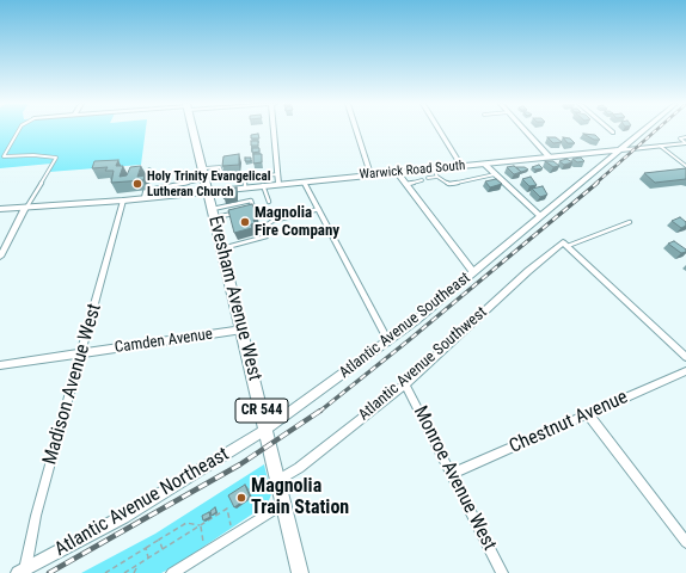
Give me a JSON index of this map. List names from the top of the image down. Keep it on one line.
{"streets":{"main road":["Evesham Avenue West","CR 544"],"street":["Warwick Road South","Atlantic Avenue Southeast","Camden Avenue","Atlantic Avenue Southwest","Madison Avenue West","Chestnut Avenue","Monroe Avenue West","Atlantic Avenue Northeast"]},"crossings":[["Warwick Road South","Evesham Avenue West"],["Warwick Road South","Atlantic Avenue Southeast"],["Warwick Road South","Madison Avenue West"],["Warwick Road South","CR 544"],["Evesham Avenue West","Atlantic Avenue Southeast"],["Evesham Avenue West","Camden Avenue"],["Evesham Avenue West","Atlantic Avenue Southwest"],["Evesham Avenue West","CR 544"],["Evesham Avenue West","Atlantic Avenue Northeast"],["Atlantic Avenue Southeast","Atlantic Avenue Northeast"],["Camden Avenue","Madison Avenue West"],["Atlantic Avenue Southwest","Monroe Avenue West"],["Madison Avenue West","Atlantic Avenue Northeast"],["Chestnut Avenue","Monroe Avenue West"]],"places":["Holy Trinity Evangelical Lutheran Church","Magnolia Fire Company","Magnolia Train Station"]}
